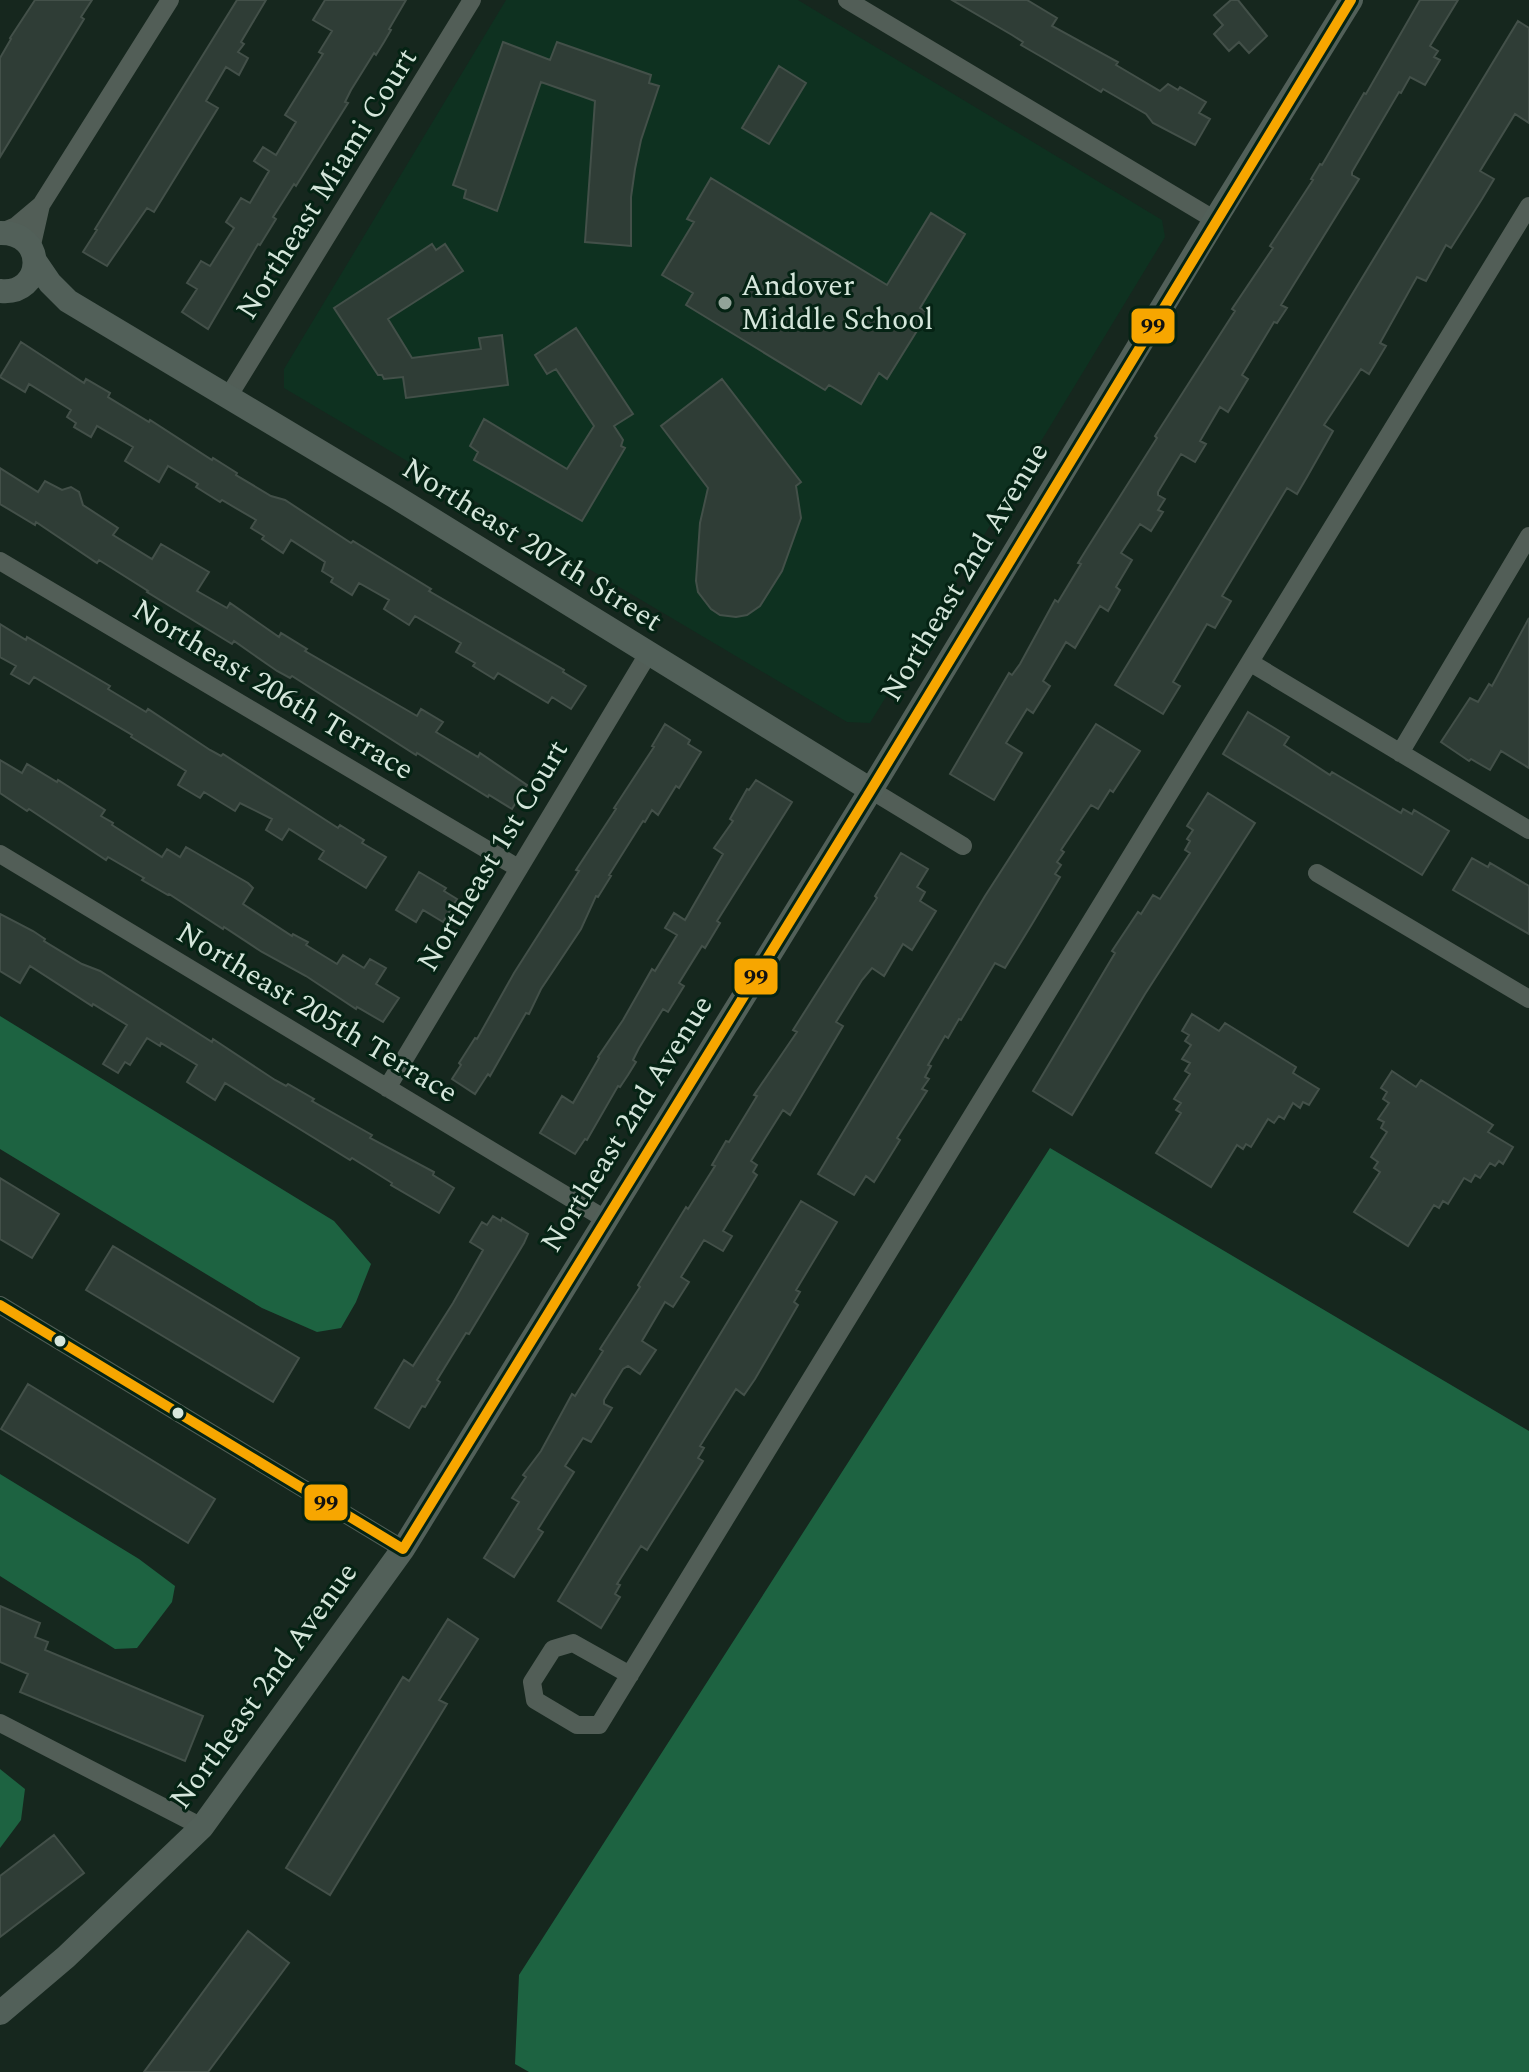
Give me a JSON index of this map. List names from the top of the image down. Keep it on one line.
{"streets":{"street":["Northeast Miami Court","Northeast 207th Street","Northeast 2nd Avenue","Northeast 206th Terrace","Northeast 1st Court","Northeast 205th Terrace"]},"crossings":[["Northeast Miami Court","Northeast 207th Street"],["Northeast 207th Street","Northeast 2nd Avenue"],["Northeast 207th Street","Northeast 1st Court"],["Northeast 2nd Avenue","Northeast 205th Terrace"],["Northeast 206th Terrace","Northeast 1st Court"],["Northeast 1st Court","Northeast 205th Terrace"]],"places":["Andover Middle School"],"lines":["transit line 99"]}
